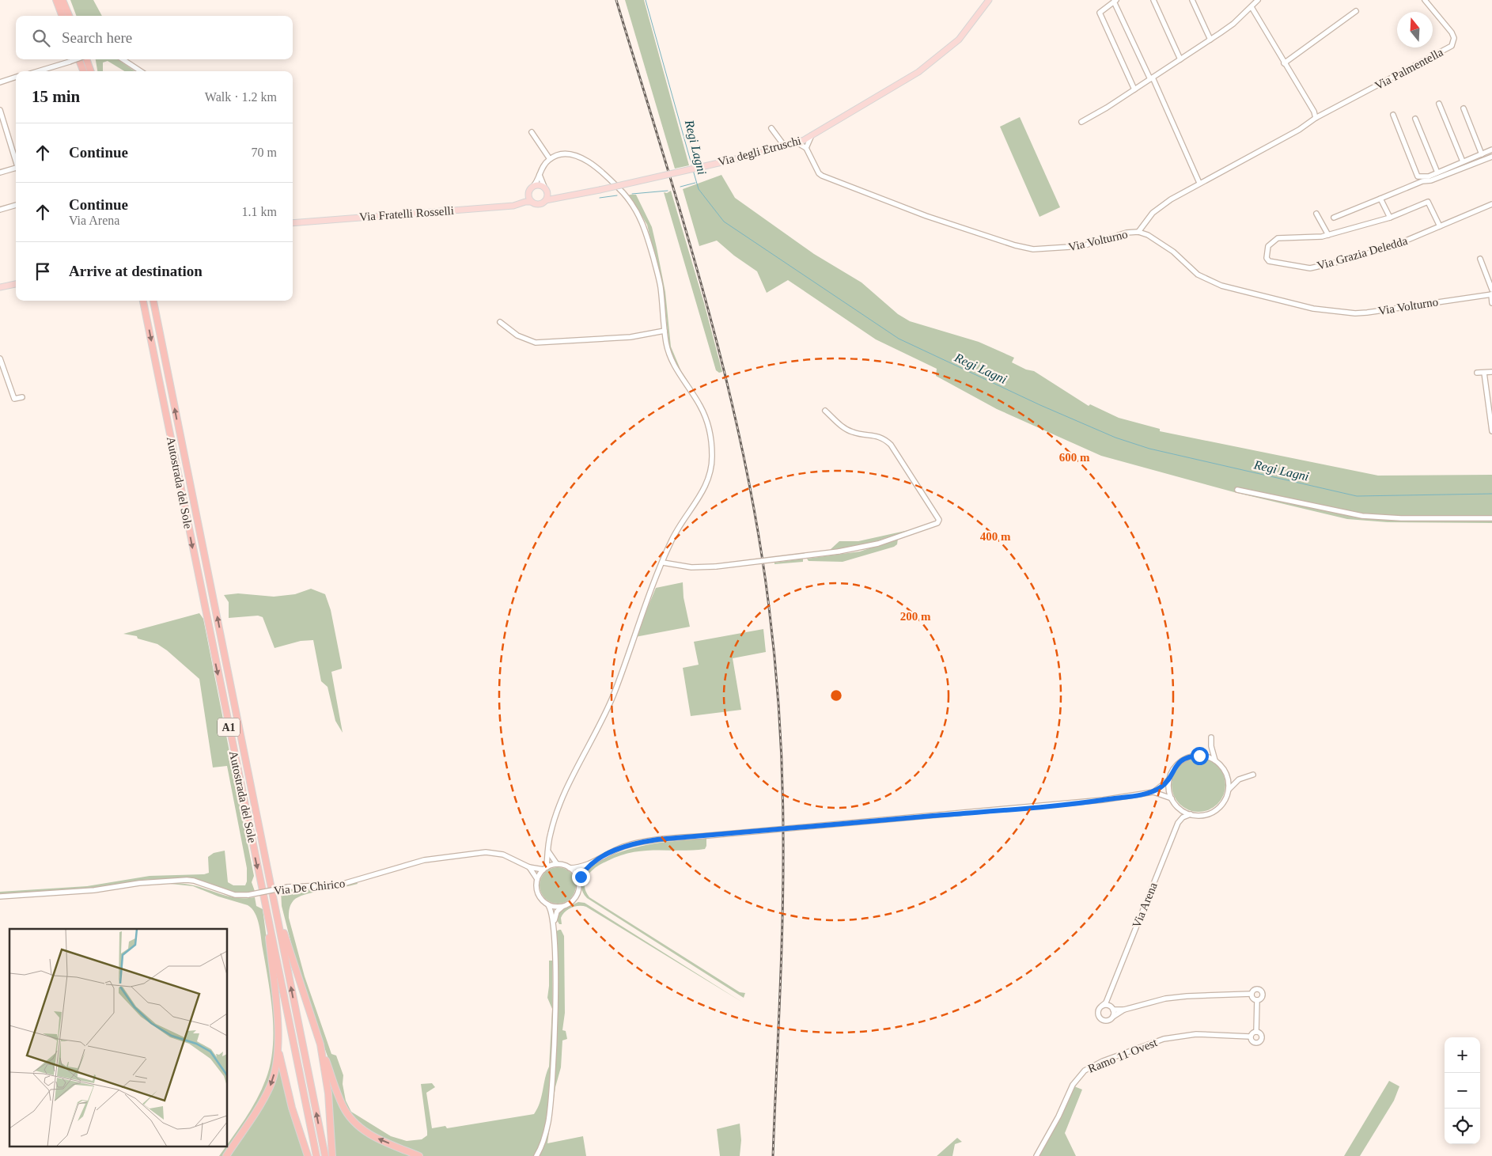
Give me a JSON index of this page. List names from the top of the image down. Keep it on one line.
{"streets":{"highway":["Autostrada del Sole","A1"],"main road":["Via degli Etruschi","Via Fratelli Rosselli"],"street":["Via Palmentella","Via Volturno","Via Grazia Deledda","Via De Chirico","Via Arena","Ramo 11 Ovest"]},"crossings":[["Via Palmentella","Via Volturno"],["Via degli Etruschi","Via Fratelli Rosselli"],["Via degli Etruschi","Via Volturno"]],"water":["Regi Lagni"],"north":"top","page":{"search":"Search here","heading":["15 min","Walk · 1.2 km"],"list":[["Continue","70 m"],["Continue","Via Arena","1.1 km"],"Arrive at destination"],"map_buttons":["+","−"]},"rings":["600 m","400 m","200 m"]}
